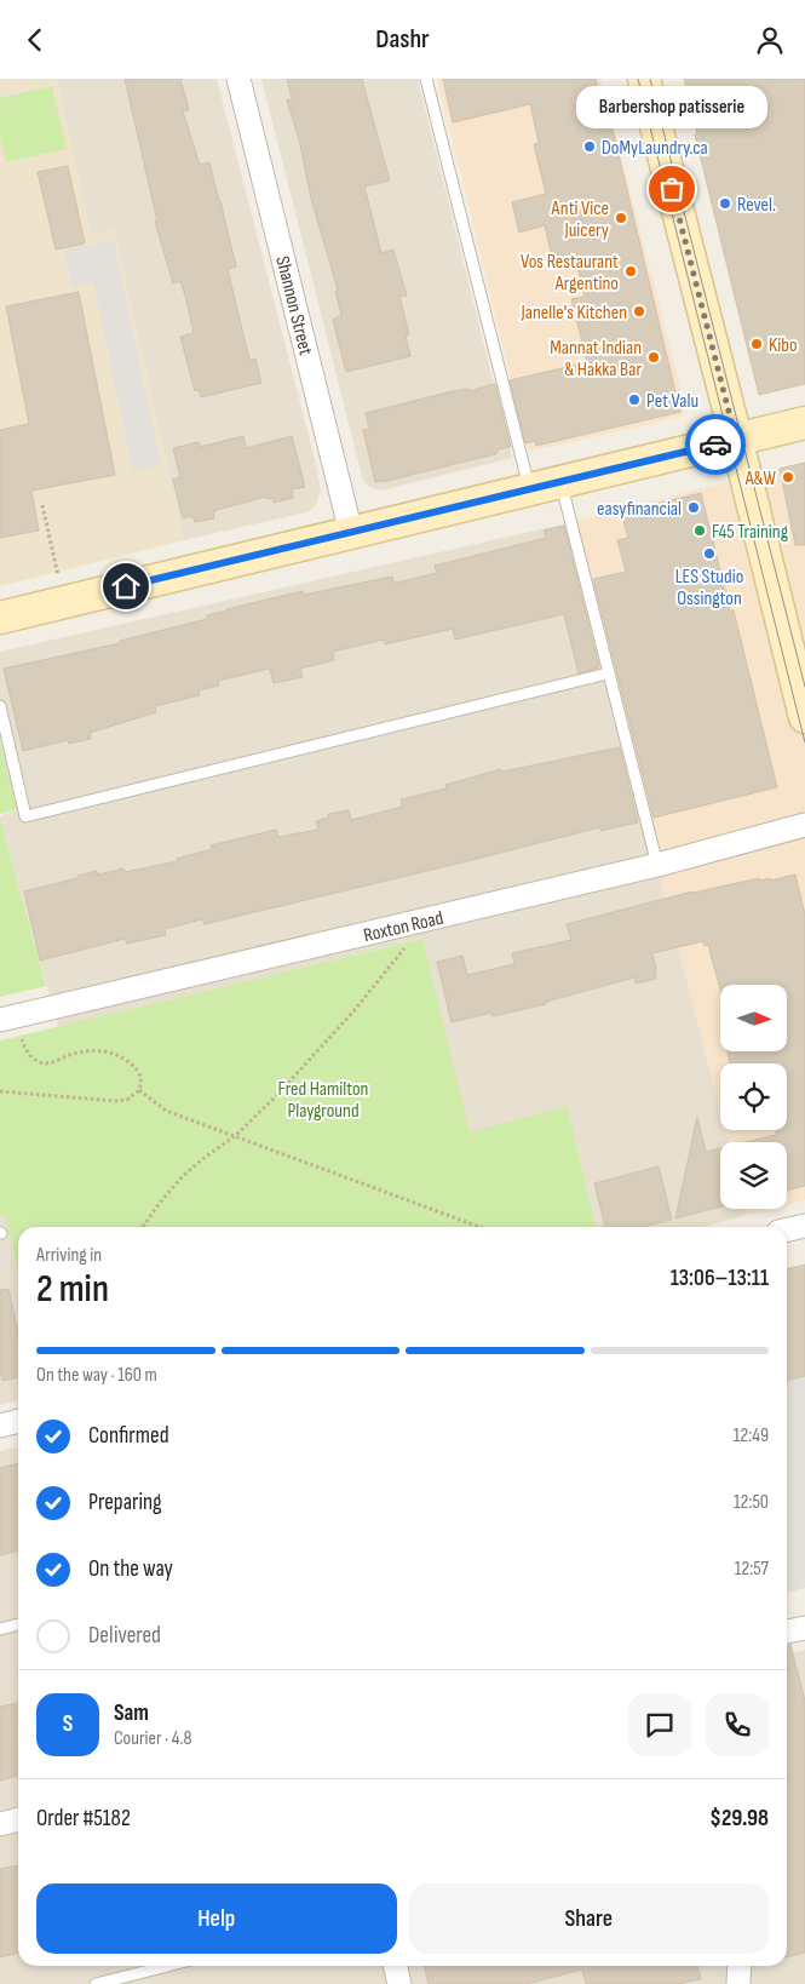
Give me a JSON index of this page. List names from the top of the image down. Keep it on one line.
{"streets":{"street":["Shannon Street","Roxton Road"]},"parks":["Fred Hamilton Playground"],"places":["DoMyLaundry.ca","Barbershop patisserie","Revel.","Anti Vice Juicery","Vos Restaurant Argentino","Janelle's Kitchen","Kibo","Mannat Indian & Hakka Bar","Pet Valu","A&W","easyfinancial","F45 Training","LES Studio Ossington"],"north":"right","page":{"header":"Dashr","bubble":"Barbershop patisserie","heading":["2 min","Arriving in","13:06–13:11"],"panel":["Sam","Courier · 4.8","Order #5182","$29.98"],"bar":"On the way · 160 m","list":[["Confirmed","12:49"],["Preparing","12:50"],["On the way","12:57"],"Delivered"],"round":"S","buttons":["Help","Share"]}}
